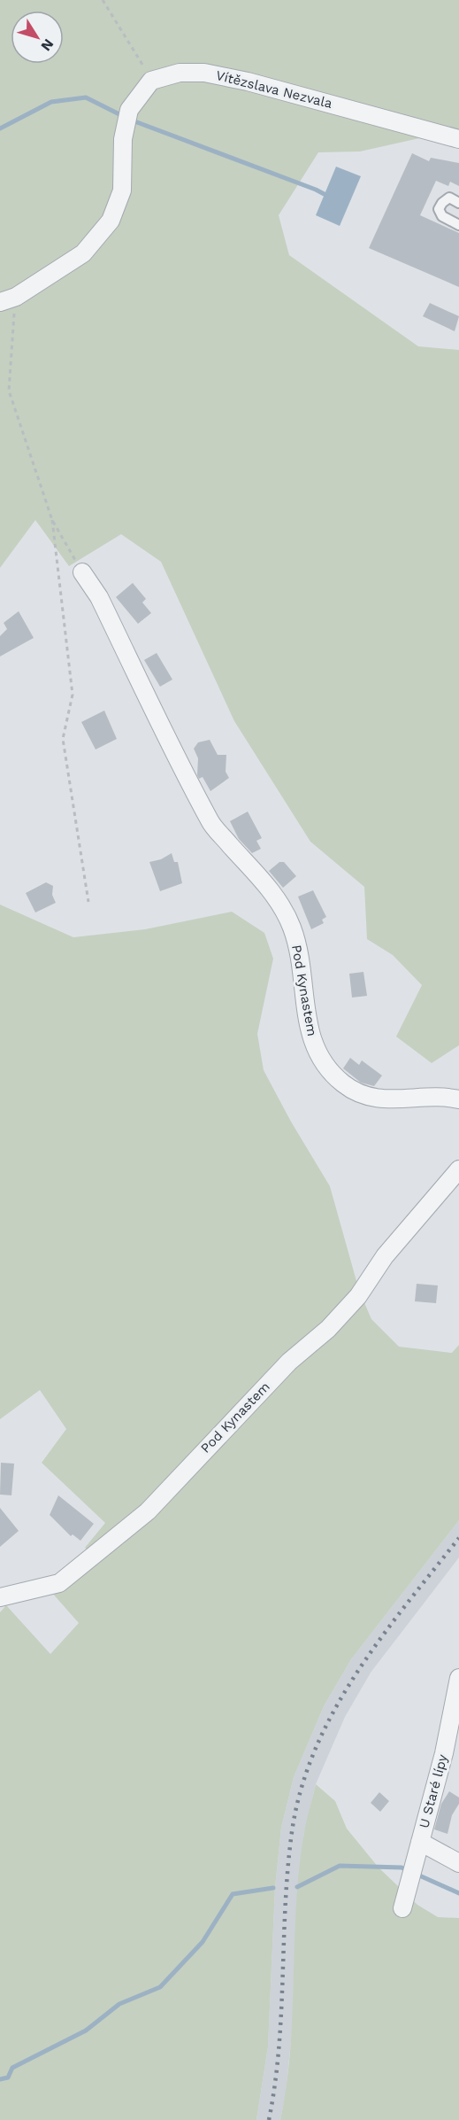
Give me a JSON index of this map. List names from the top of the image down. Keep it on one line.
{"streets":{"street":["Vítězslava Nezvala","Pod Kynastem","U Staré lípy"]},"north":"bottom right"}
